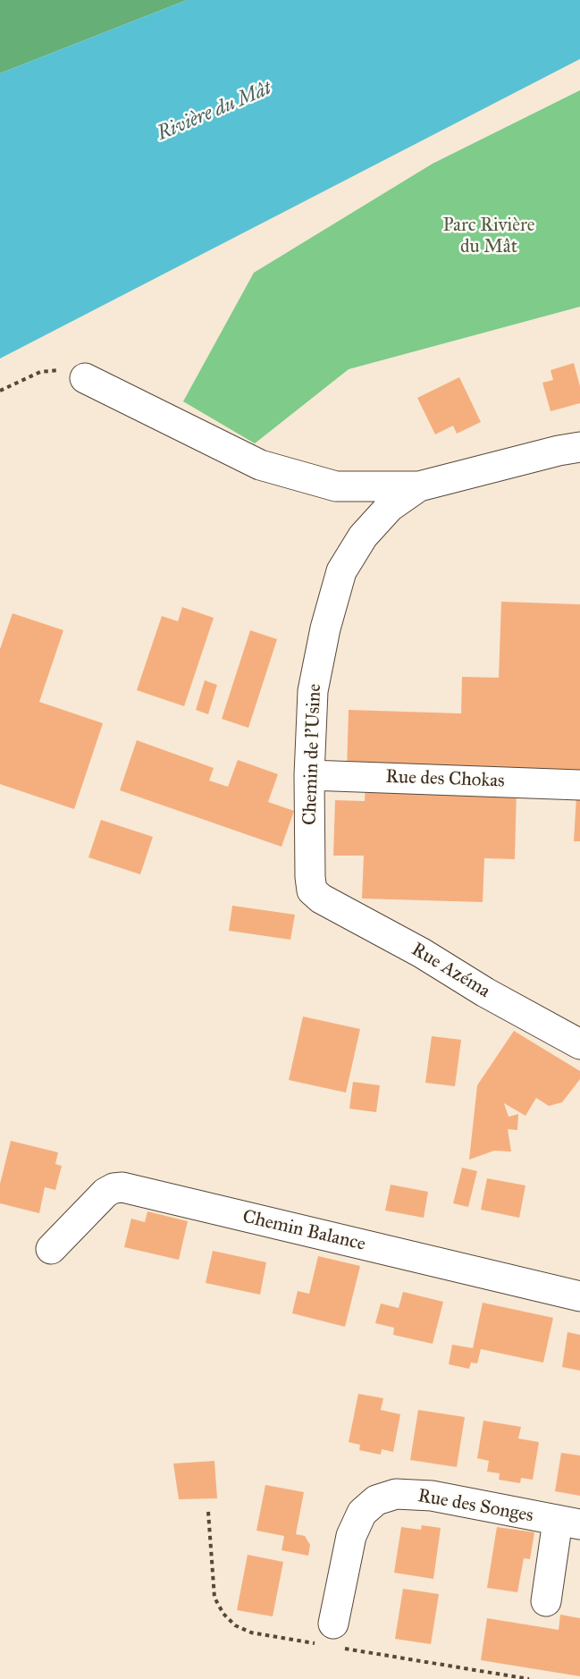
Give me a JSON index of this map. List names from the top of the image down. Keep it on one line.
{"streets":{"street":["Chemin de l'Usine","Rue des Chokas","Rue Azéma","Chemin Balance","Rue des Songes"]},"crossings":[["Chemin de l'Usine","Rue des Chokas"],["Chemin de l'Usine","Rue Azéma"]],"water":["Rivière du Mât"],"parks":["Parc Rivière du Mât"]}
